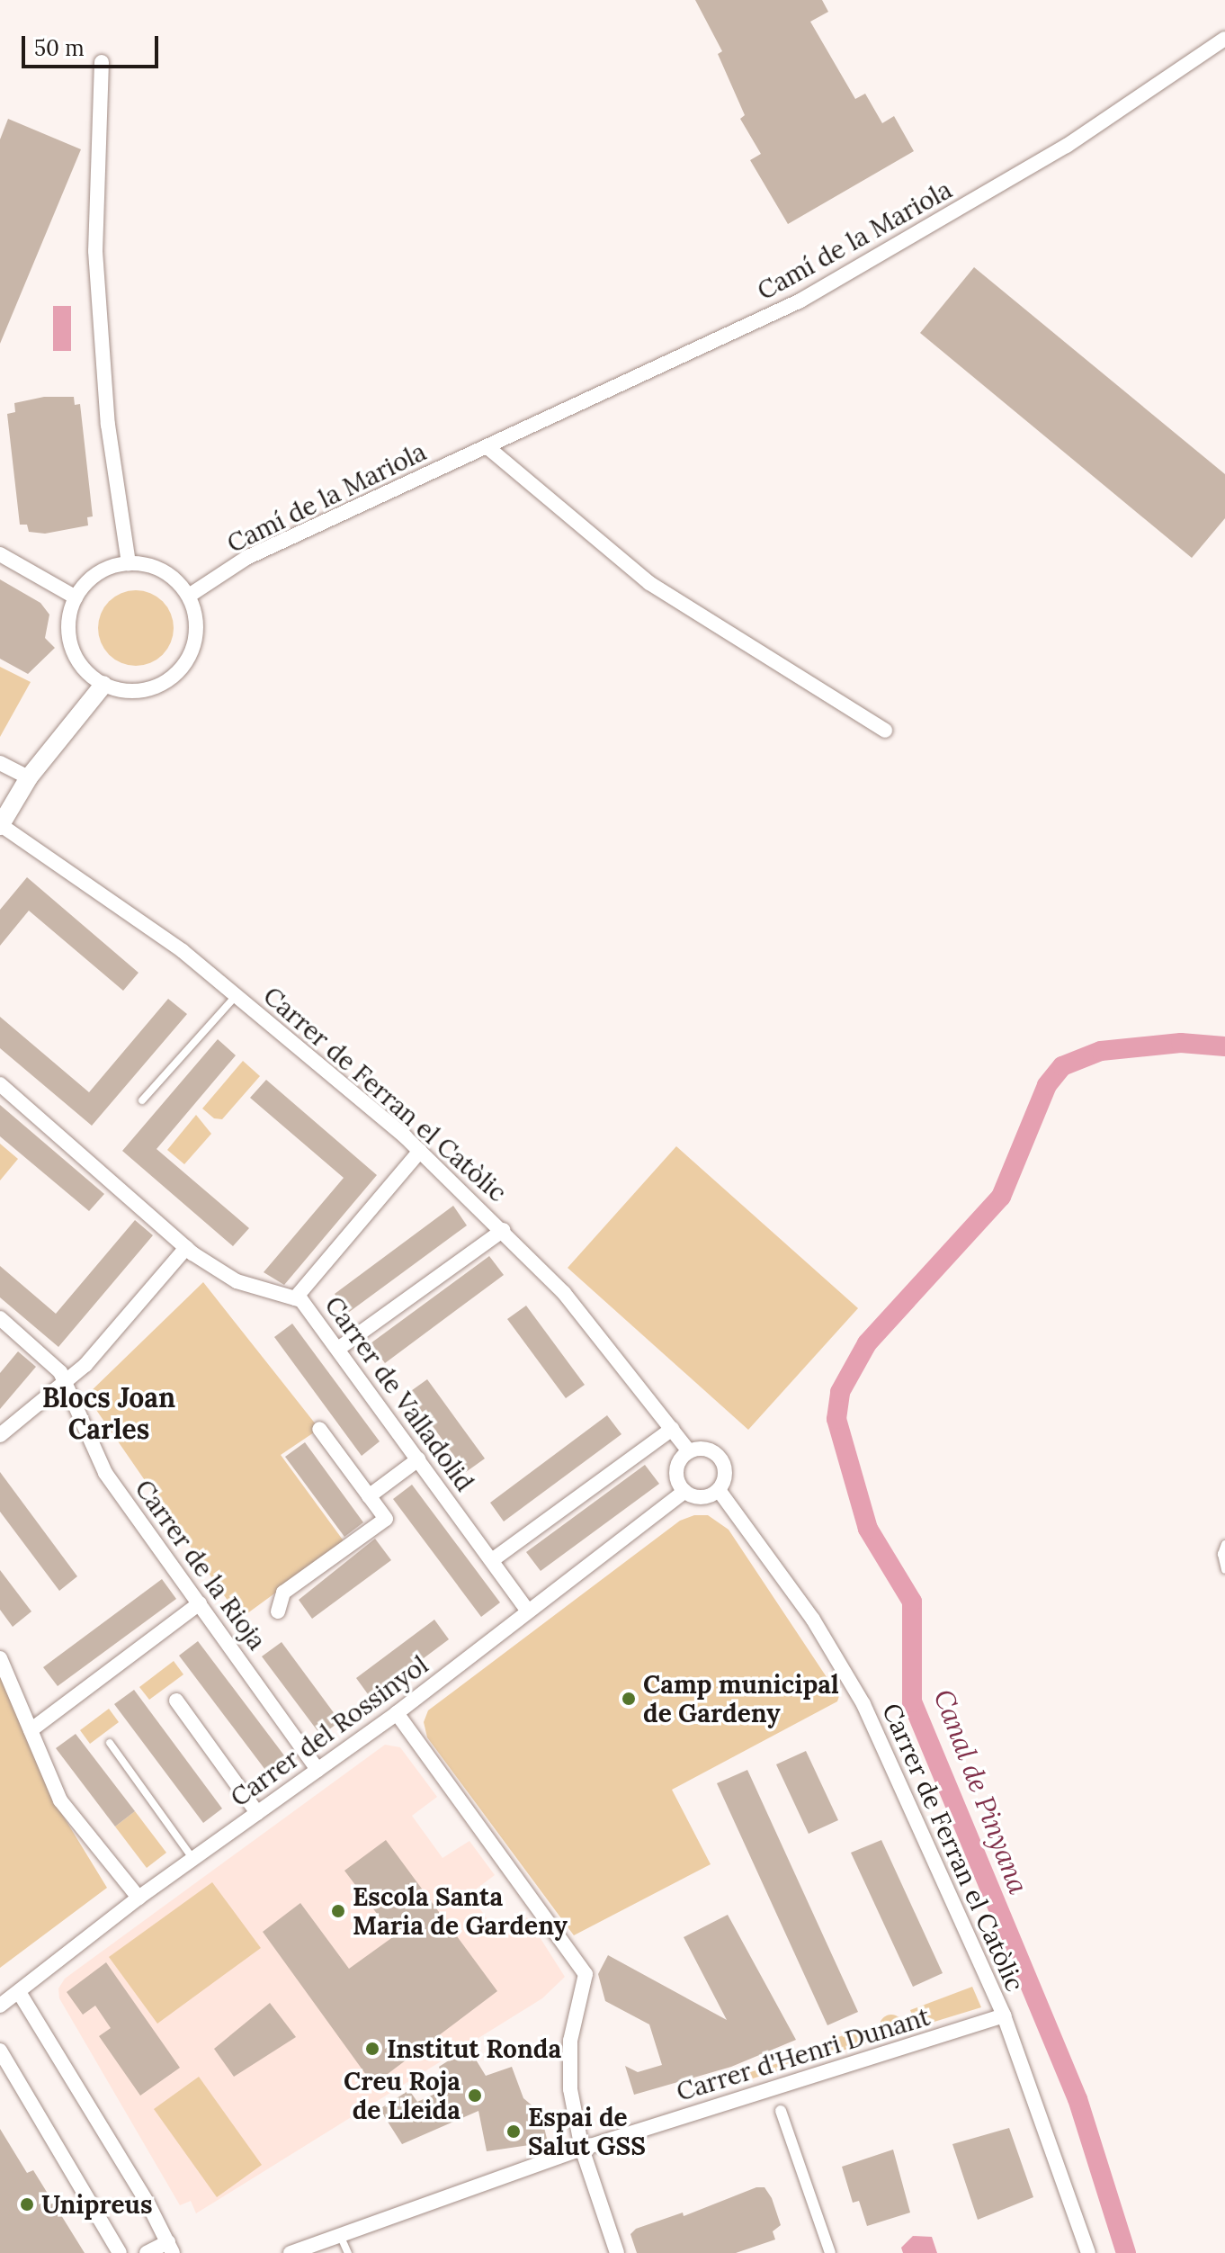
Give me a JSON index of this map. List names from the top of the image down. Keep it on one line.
{"streets":{"street":["Camí de la Mariola","Carrer de Ferran el Catòlic","Carrer de Valladolid","Carrer de la Rioja","Carrer del Rossinyol","Carrer d'Henri Dunant"]},"crossings":[["Carrer de Ferran el Catòlic","Carrer del Rossinyol"],["Carrer de Ferran el Catòlic","Carrer d'Henri Dunant"],["Carrer de Valladolid","Carrer del Rossinyol"],["Carrer de la Rioja","Carrer del Rossinyol"]],"districts":["Blocs Joan Carles"],"water":["Canal de Pinyana"],"places":["Camp municipal de Gardeny","Escola Santa Maria de Gardeny","Institut Ronda","Creu Roja de Lleida","Espai de Salut GSS","Unipreus"],"scale_bar":"50 m"}
